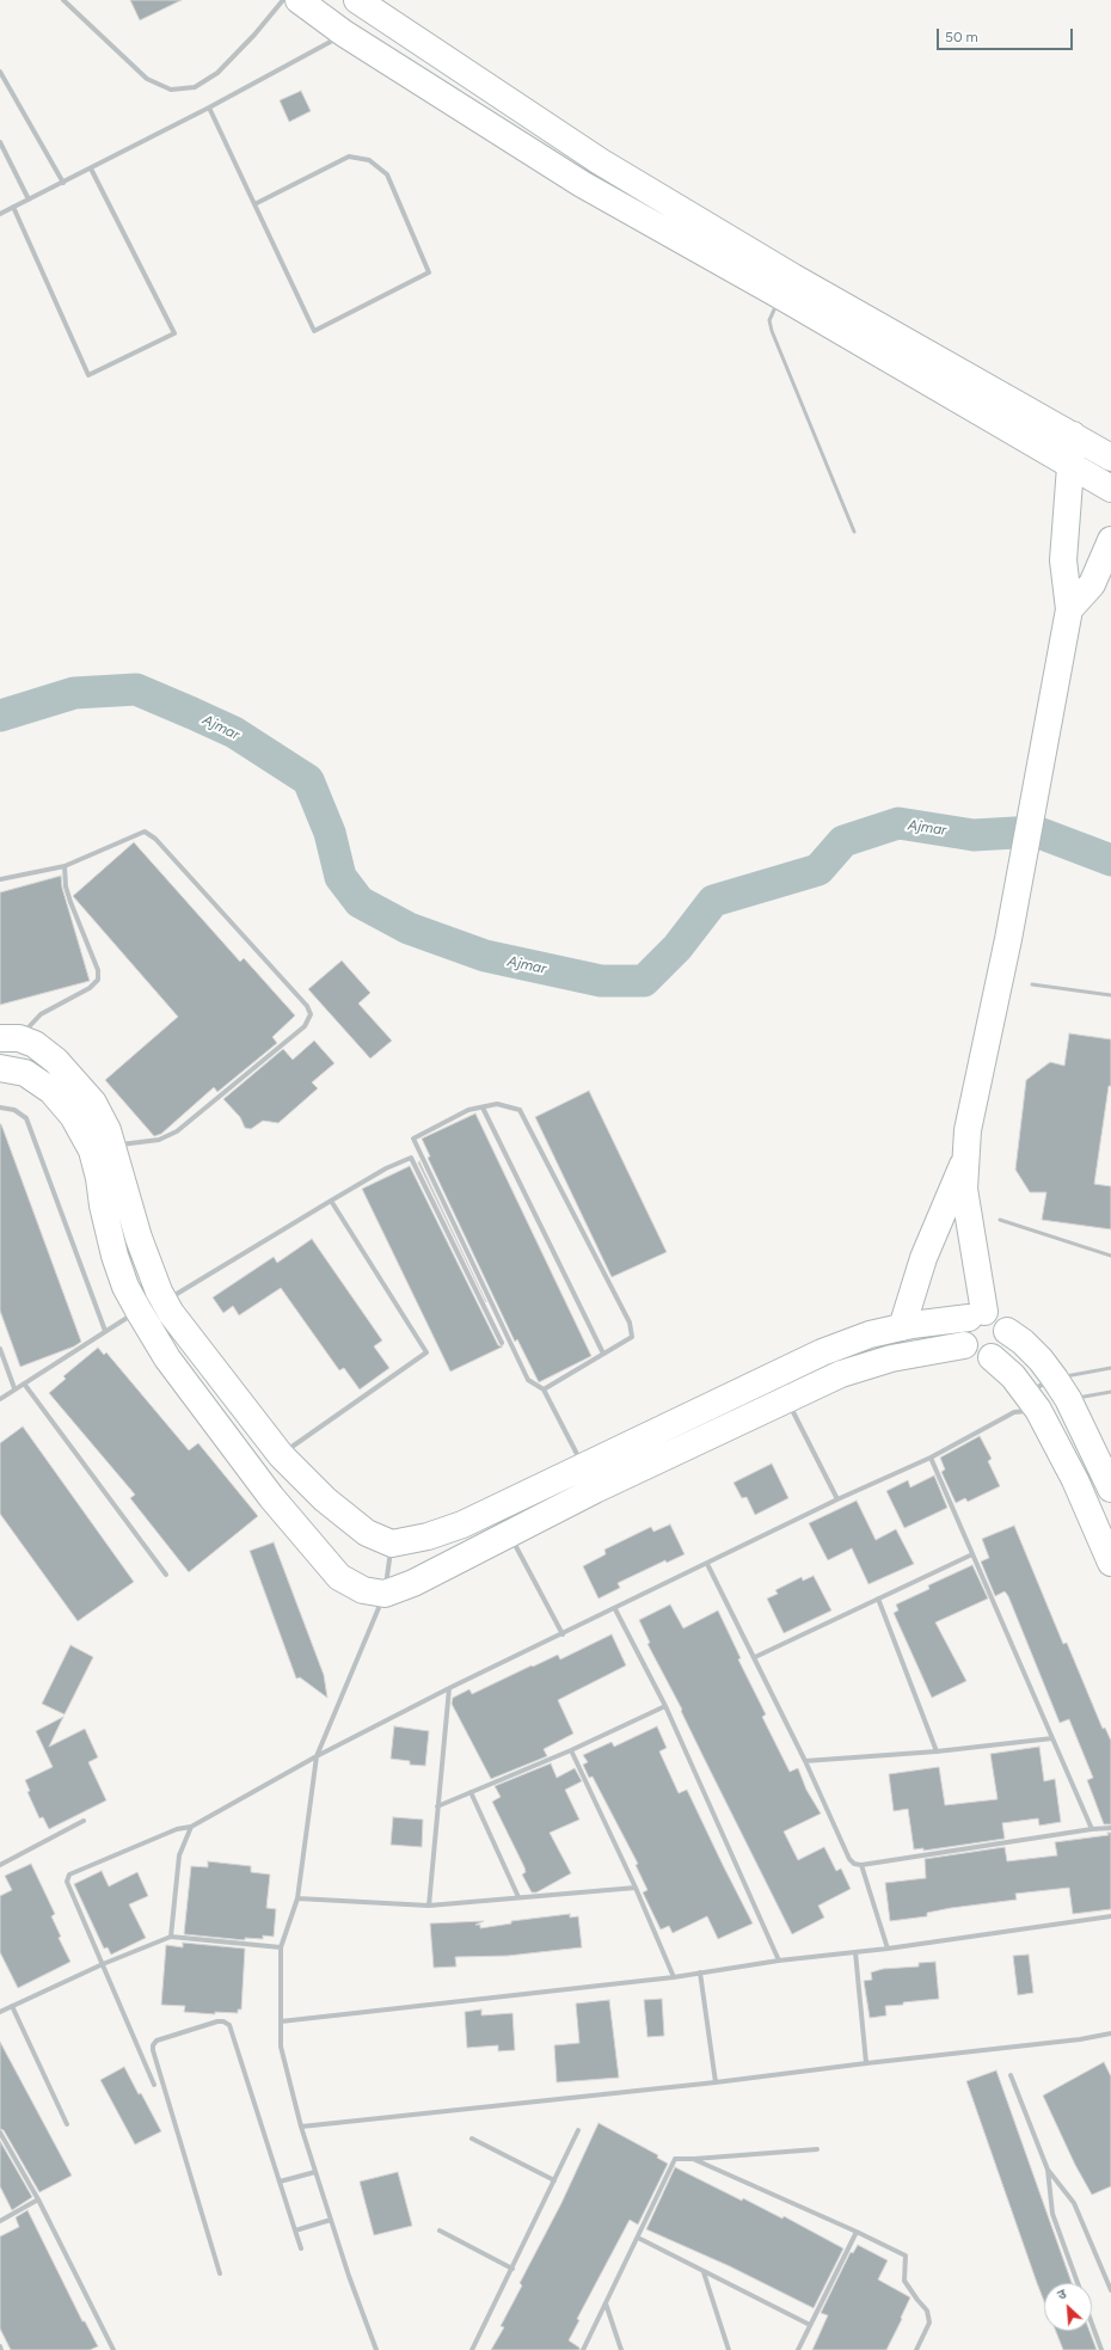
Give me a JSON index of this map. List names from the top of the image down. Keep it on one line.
{"water":["Ajmar"],"scale_bar":"50 m","north":"top left"}
